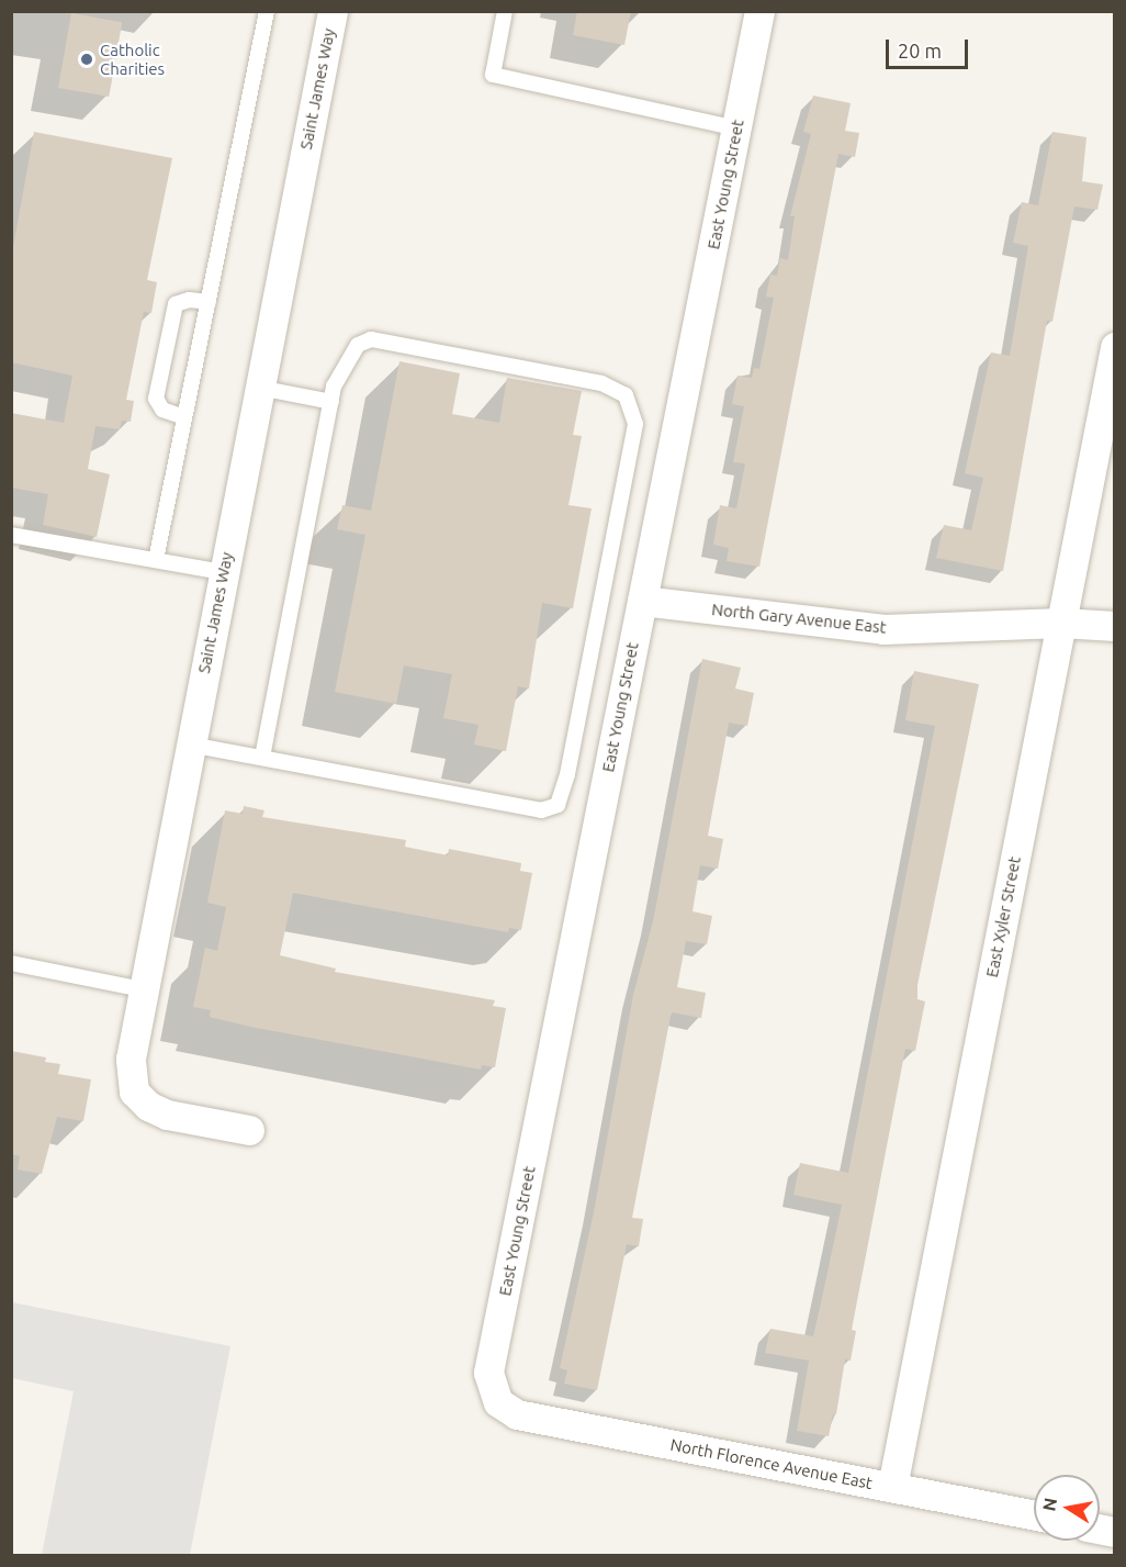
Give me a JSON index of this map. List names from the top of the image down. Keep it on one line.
{"streets":{"street":["Saint James Way","East Young Street","North Gary Avenue East","East Xyler Street","North Florence Avenue East"]},"crossings":[["East Young Street","North Gary Avenue East"],["East Young Street","North Florence Avenue East"],["North Gary Avenue East","East Xyler Street"],["East Xyler Street","North Florence Avenue East"]],"places":["Catholic Charities"],"scale_bar":"20 m","north":"left"}
